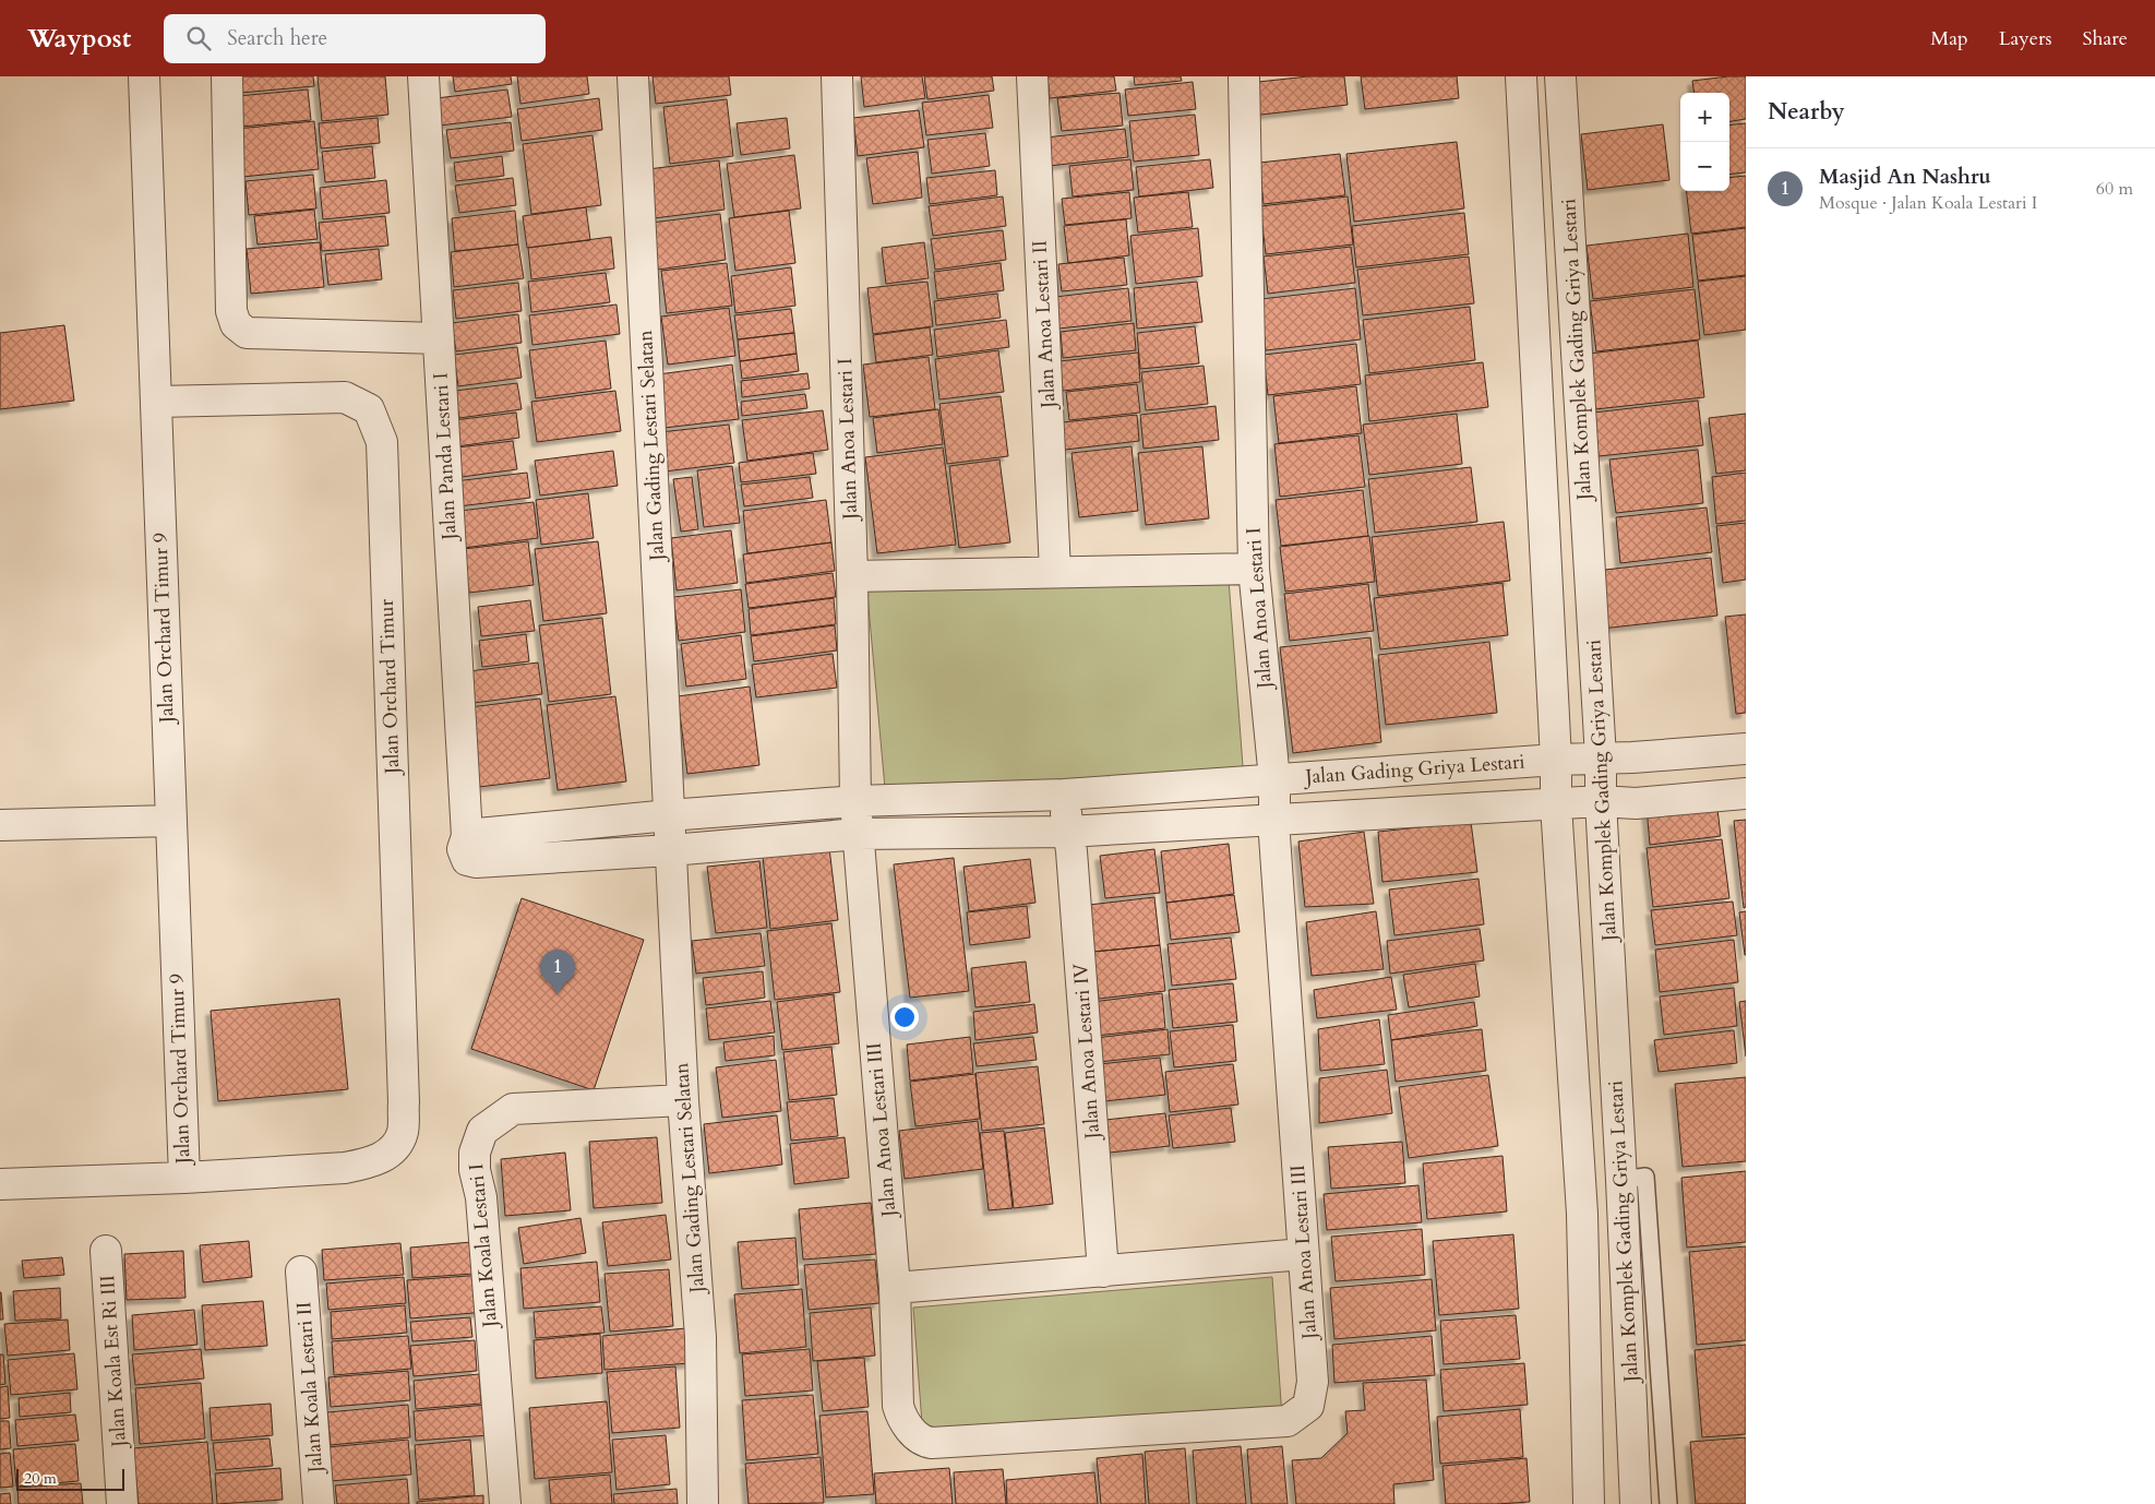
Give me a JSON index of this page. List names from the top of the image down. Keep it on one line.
{"streets":{"street":["Jalan Anoa Lestari II","Jalan Komplek Gading Griya Lestari","Jalan Anoa Lestari I","Jalan Gading Lestari Selatan","Jalan Panda Lestari I","Jalan Orchard Timur 9","Jalan Orchard Timur","Jalan Gading Griya Lestari","Jalan Anoa Lestari IV","Jalan Anoa Lestari III","Jalan Koala Lestari I","Jalan Koala Est Ri III","Jalan Koala Lestari II"]},"crossings":[["Jalan Komplek Gading Griya Lestari","Jalan Gading Griya Lestari"],["Jalan Anoa Lestari I","Jalan Gading Griya Lestari"],["Jalan Anoa Lestari I","Jalan Anoa Lestari III"],["Jalan Gading Lestari Selatan","Jalan Koala Lestari I"],["Jalan Orchard Timur 9","Jalan Orchard Timur"]],"scale_bar":"20 m","page":{"header":"Waypost","search":"Search here","nav":["Map","Layers","Share"],"heading":"Nearby","map_buttons":["+","−"],"list":[{"mark":"1","name":"Masjid An Nashru","note":"Mosque · Jalan Koala Lestari I","value":"60 m"}],"pins":"1","scale":"20 m"}}
